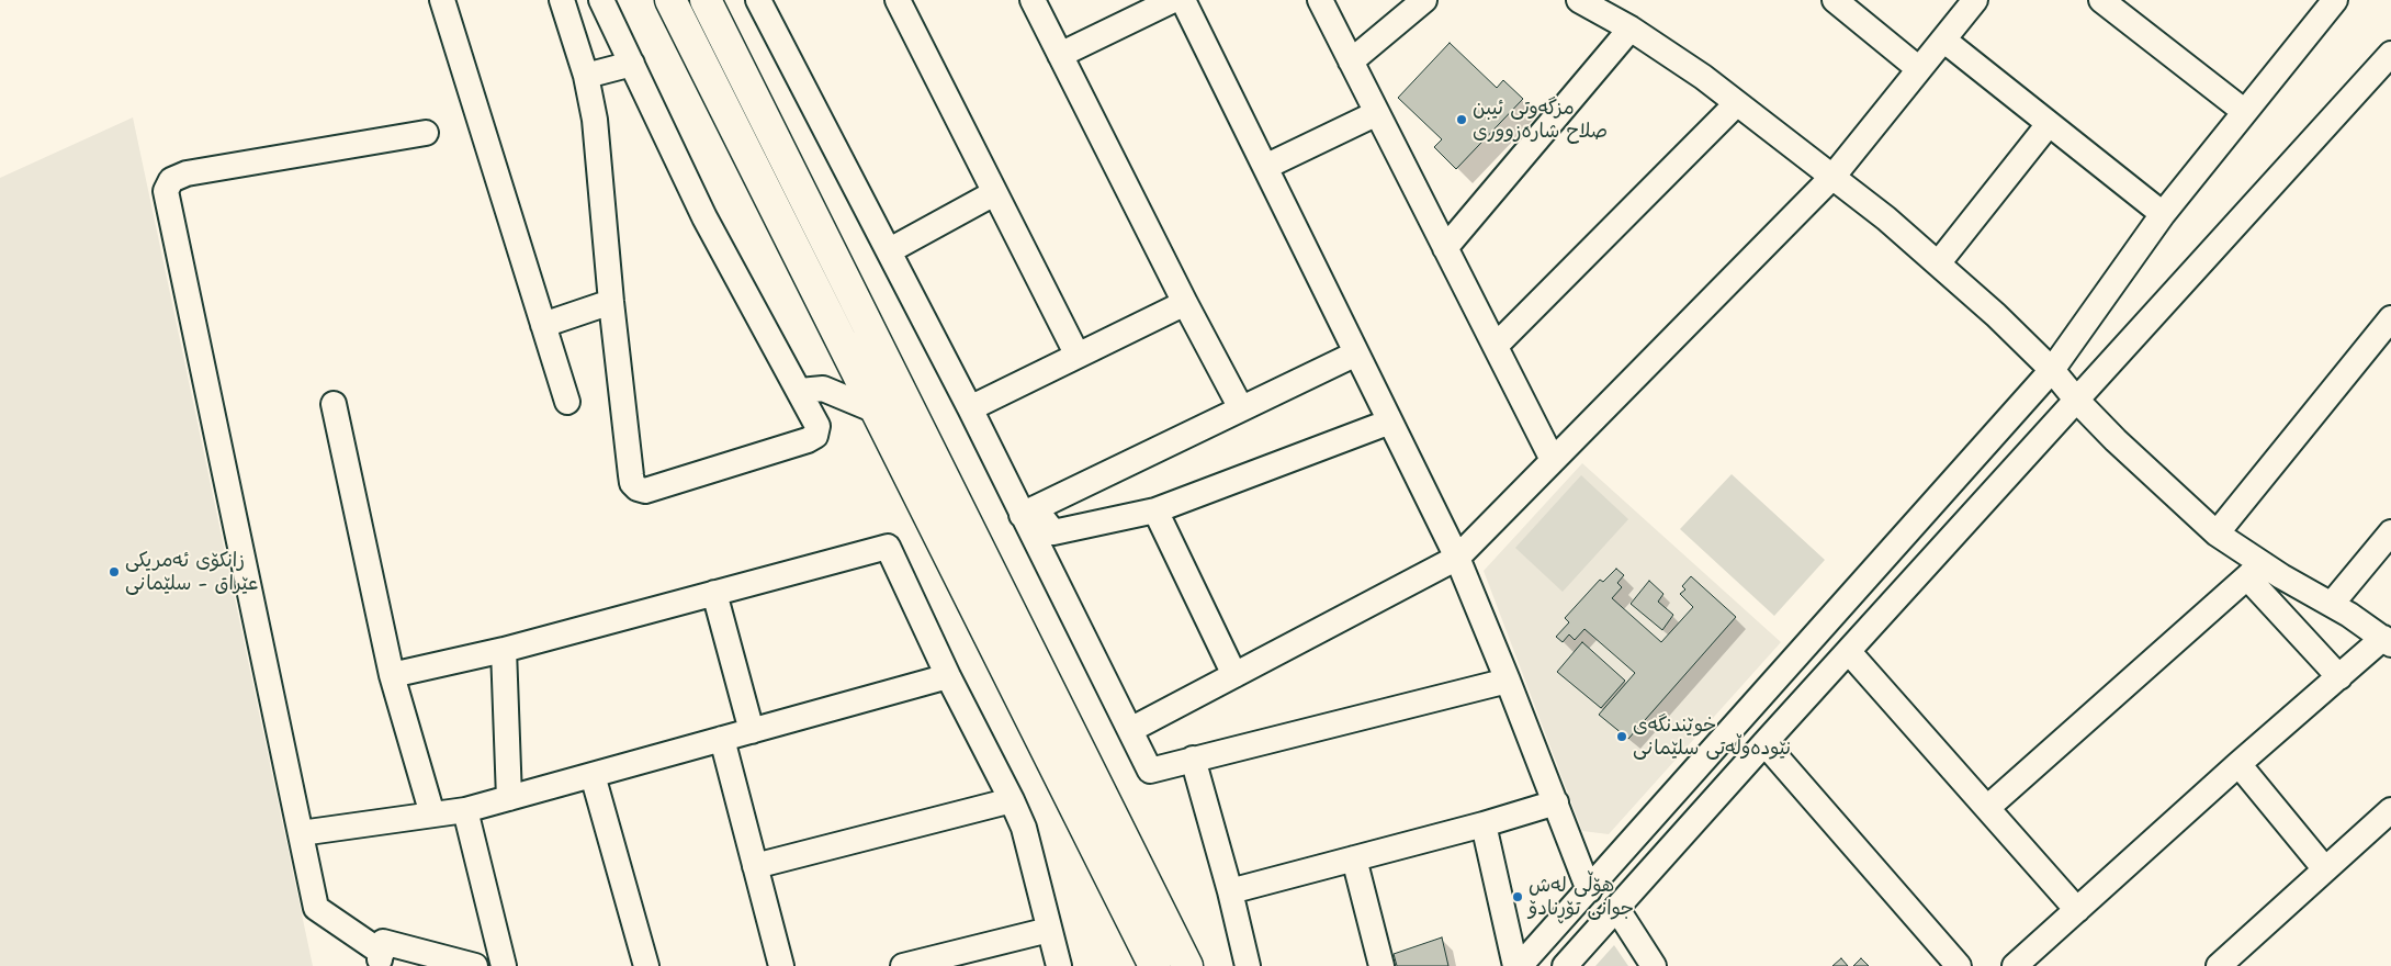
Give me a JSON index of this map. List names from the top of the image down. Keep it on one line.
{"places":["مزگەوتی ئیبن صلاح شارەزووری","زانکۆی ئەمریکی عێراق - سلێمانی","خوێندنگەی نێوده‌وڵه‌تی سلێمانی","ھۆڵی لەش جوانی تۆڕنادۆ"]}
